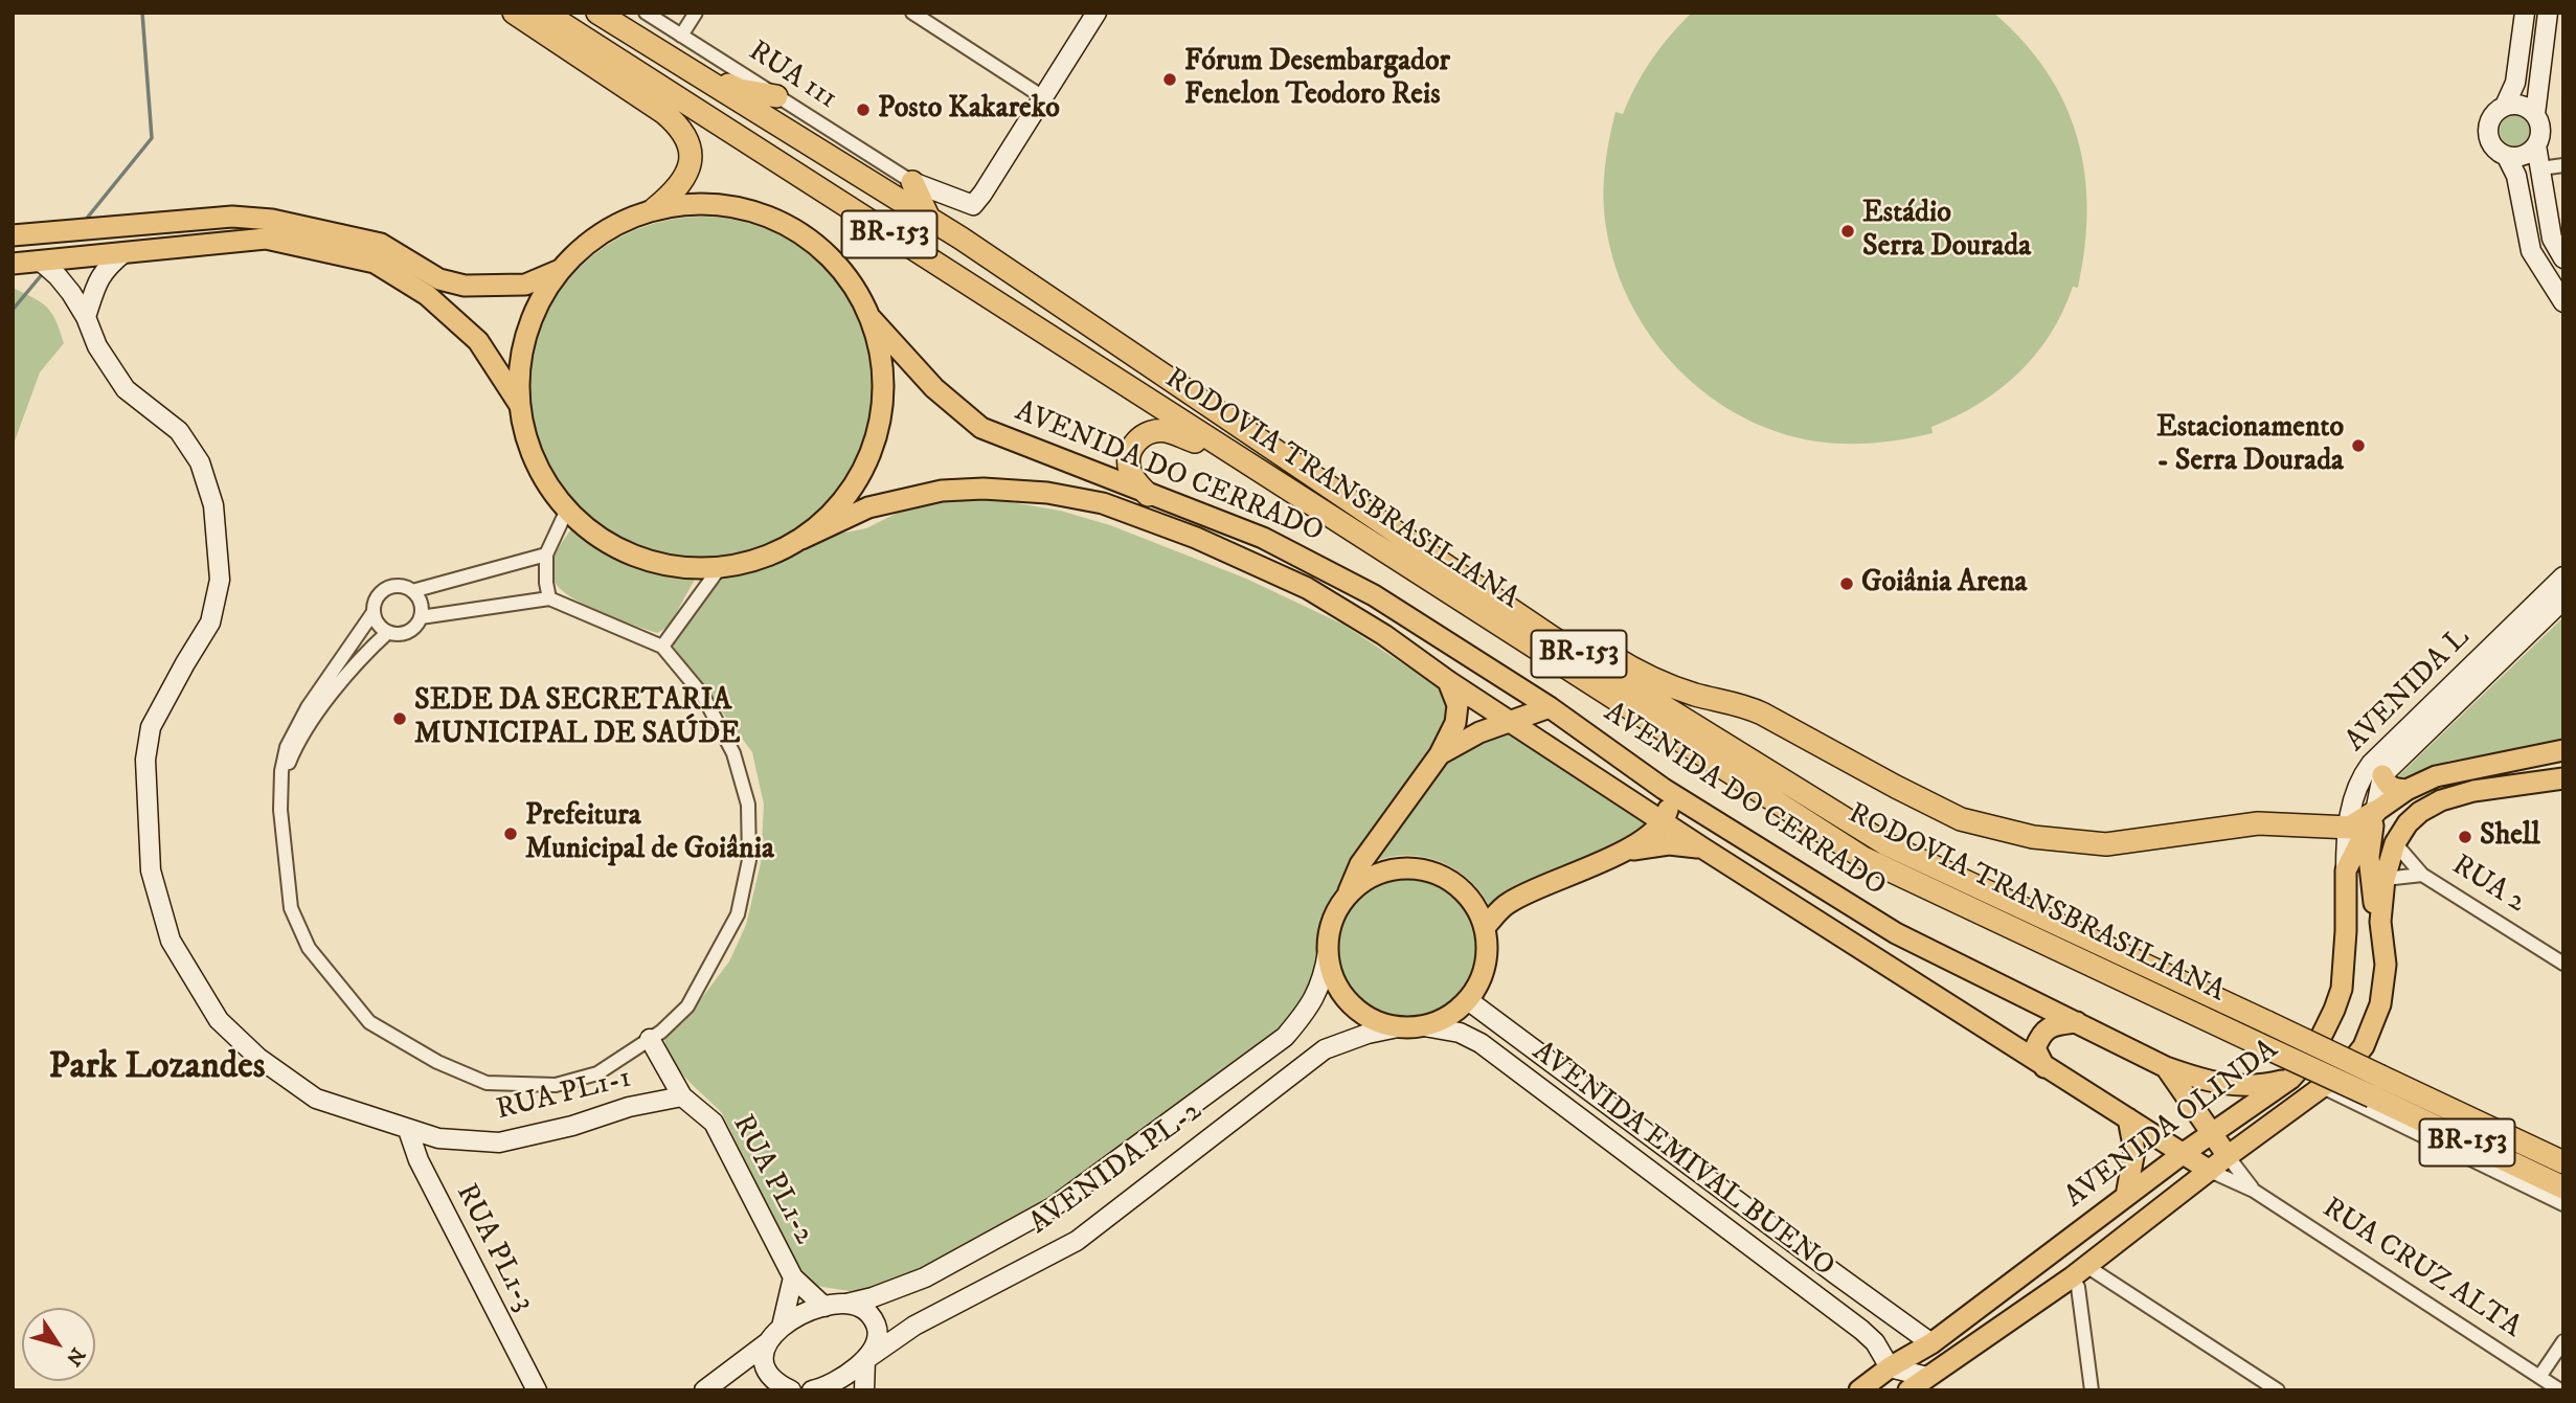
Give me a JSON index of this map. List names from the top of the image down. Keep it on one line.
{"streets":{"highway":["BR-153","RODOVIA TRANSBRASILIANA"],"main road":["AVENIDA DO CERRADO","AVENIDA OLINDA"],"street":["RUA 111","AVENIDA L","RUA 2","RUA PL1-1","AVENIDA EMIVAL BUENO","AVENIDA PL-2","RUA PL1-2","RUA PL1-3","RUA CRUZ ALTA"]},"crossings":[["AVENIDA DO CERRADO","AVENIDA OLINDA"],["AVENIDA DO CERRADO","RUA CRUZ ALTA"],["AVENIDA L","AVENIDA OLINDA"],["RUA 2","AVENIDA OLINDA"],["RUA PL1-1","RUA PL1-2"],["RUA PL1-1","RUA PL1-3"],["AVENIDA OLINDA","AVENIDA EMIVAL BUENO"],["AVENIDA OLINDA","RUA CRUZ ALTA"],["AVENIDA EMIVAL BUENO","AVENIDA PL-2"],["AVENIDA PL-2","RUA PL1-2"]],"districts":["Park Lozandes"],"places":["Fórum Desembargador Fenelon Teodoro Reis","Posto Kakareko","Estádio Serra Dourada","Estacionamento - Serra Dourada","Goiânia Arena","SEDE DA SECRETARIA MUNICIPAL DE SAÚDE","Prefeitura Municipal de Goiânia","Shell"],"north":"bottom right"}
